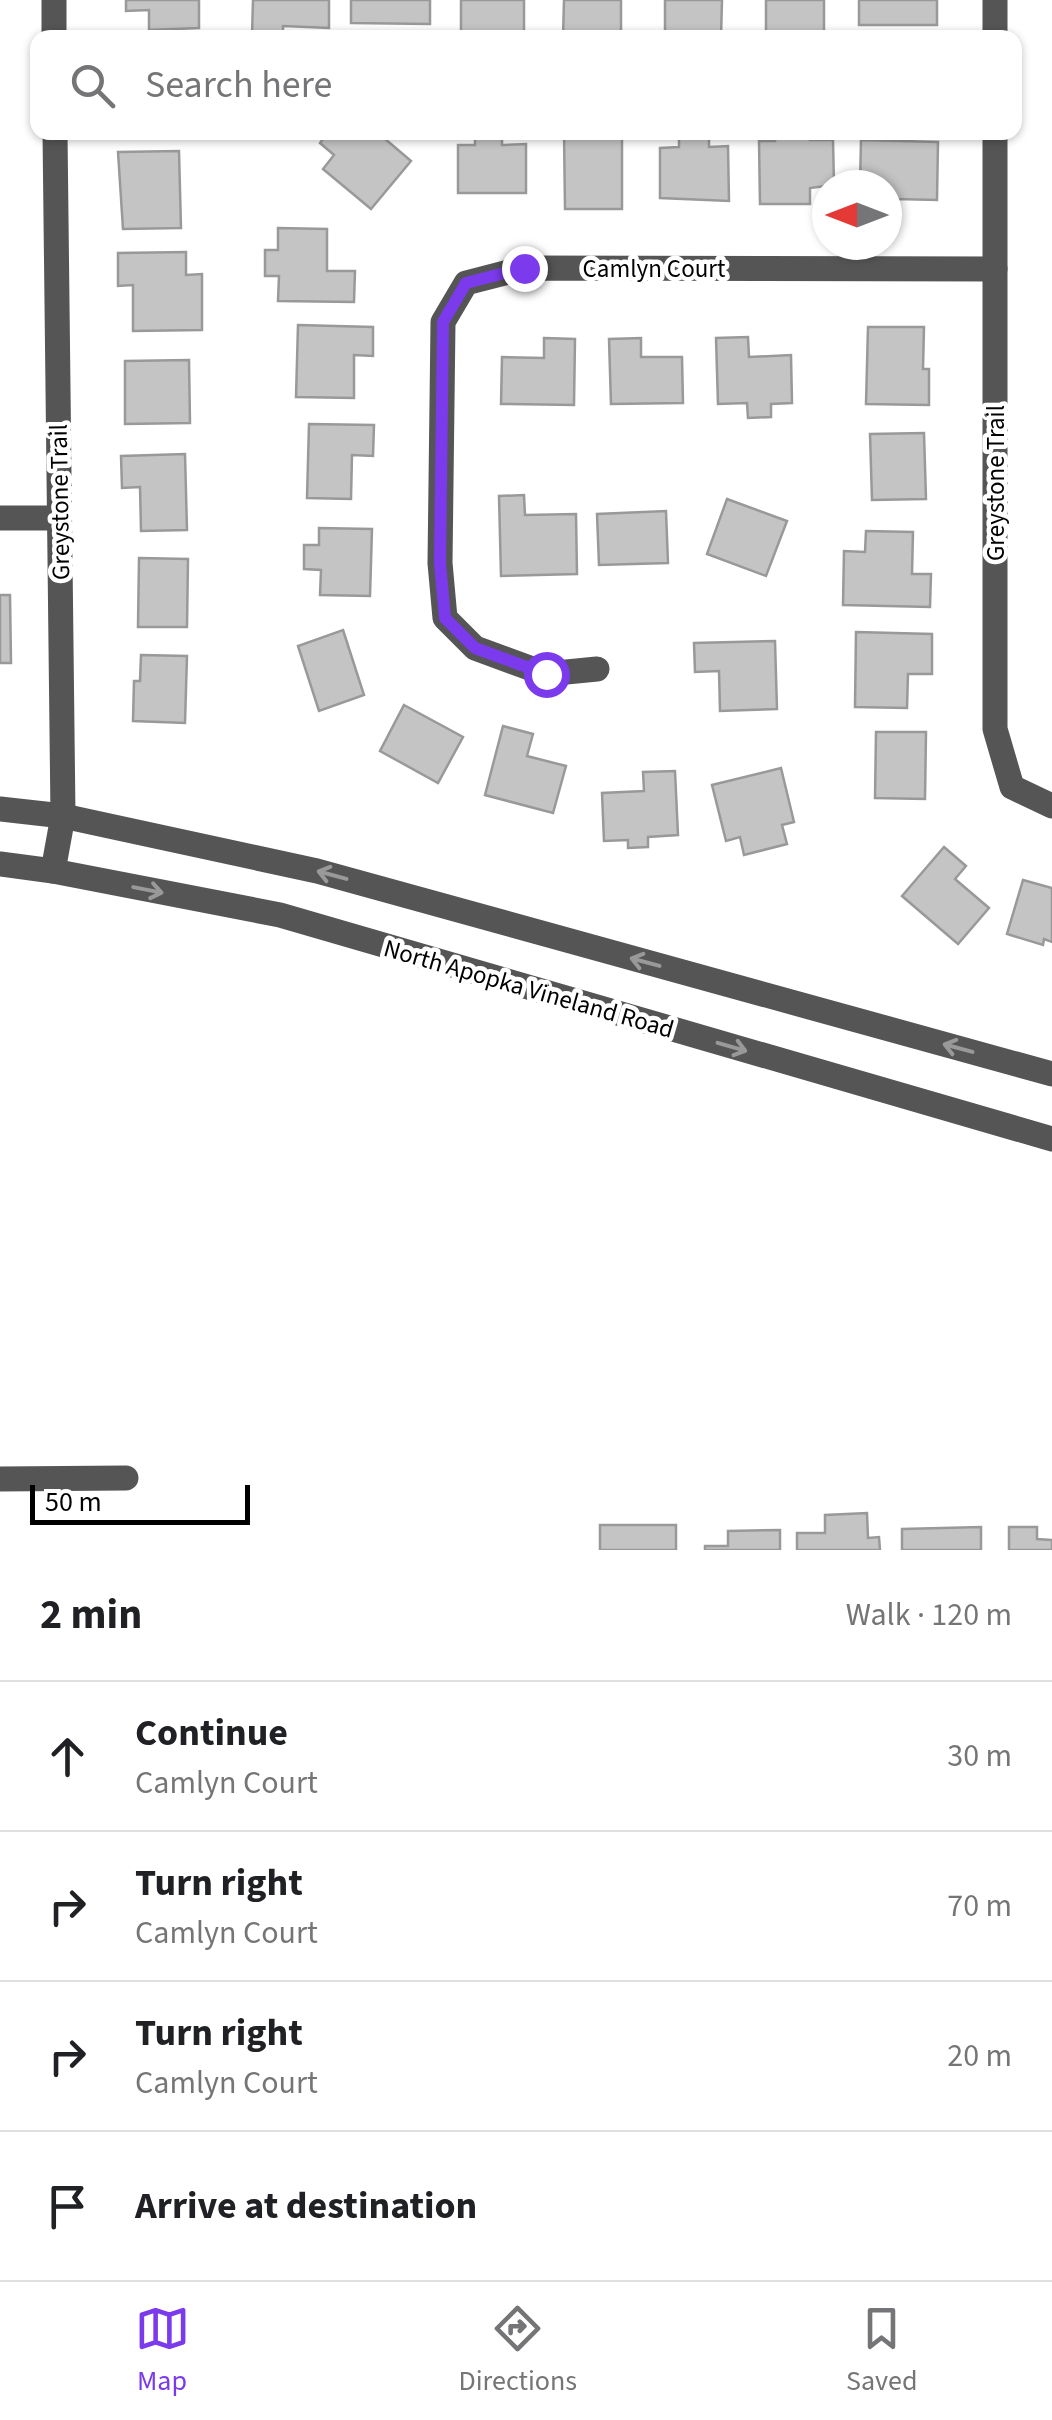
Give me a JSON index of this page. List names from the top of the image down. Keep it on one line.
{"streets":{"street":["Camlyn Court","Greystone Trail","North Apopka Vineland Road"]},"crossings":[["Camlyn Court","Greystone Trail"],["Greystone Trail","North Apopka Vineland Road"]],"scale_bar":"50 m","north":"left","page":{"search":"Search here","scale":"50 m","heading":["2 min","Walk · 120 m"],"list":[["Continue","Camlyn Court","30 m"],["Turn right","Camlyn Court","70 m"],["Turn right","Camlyn Court","20 m"],"Arrive at destination"],"nav":["Map","Directions","Saved"]}}
